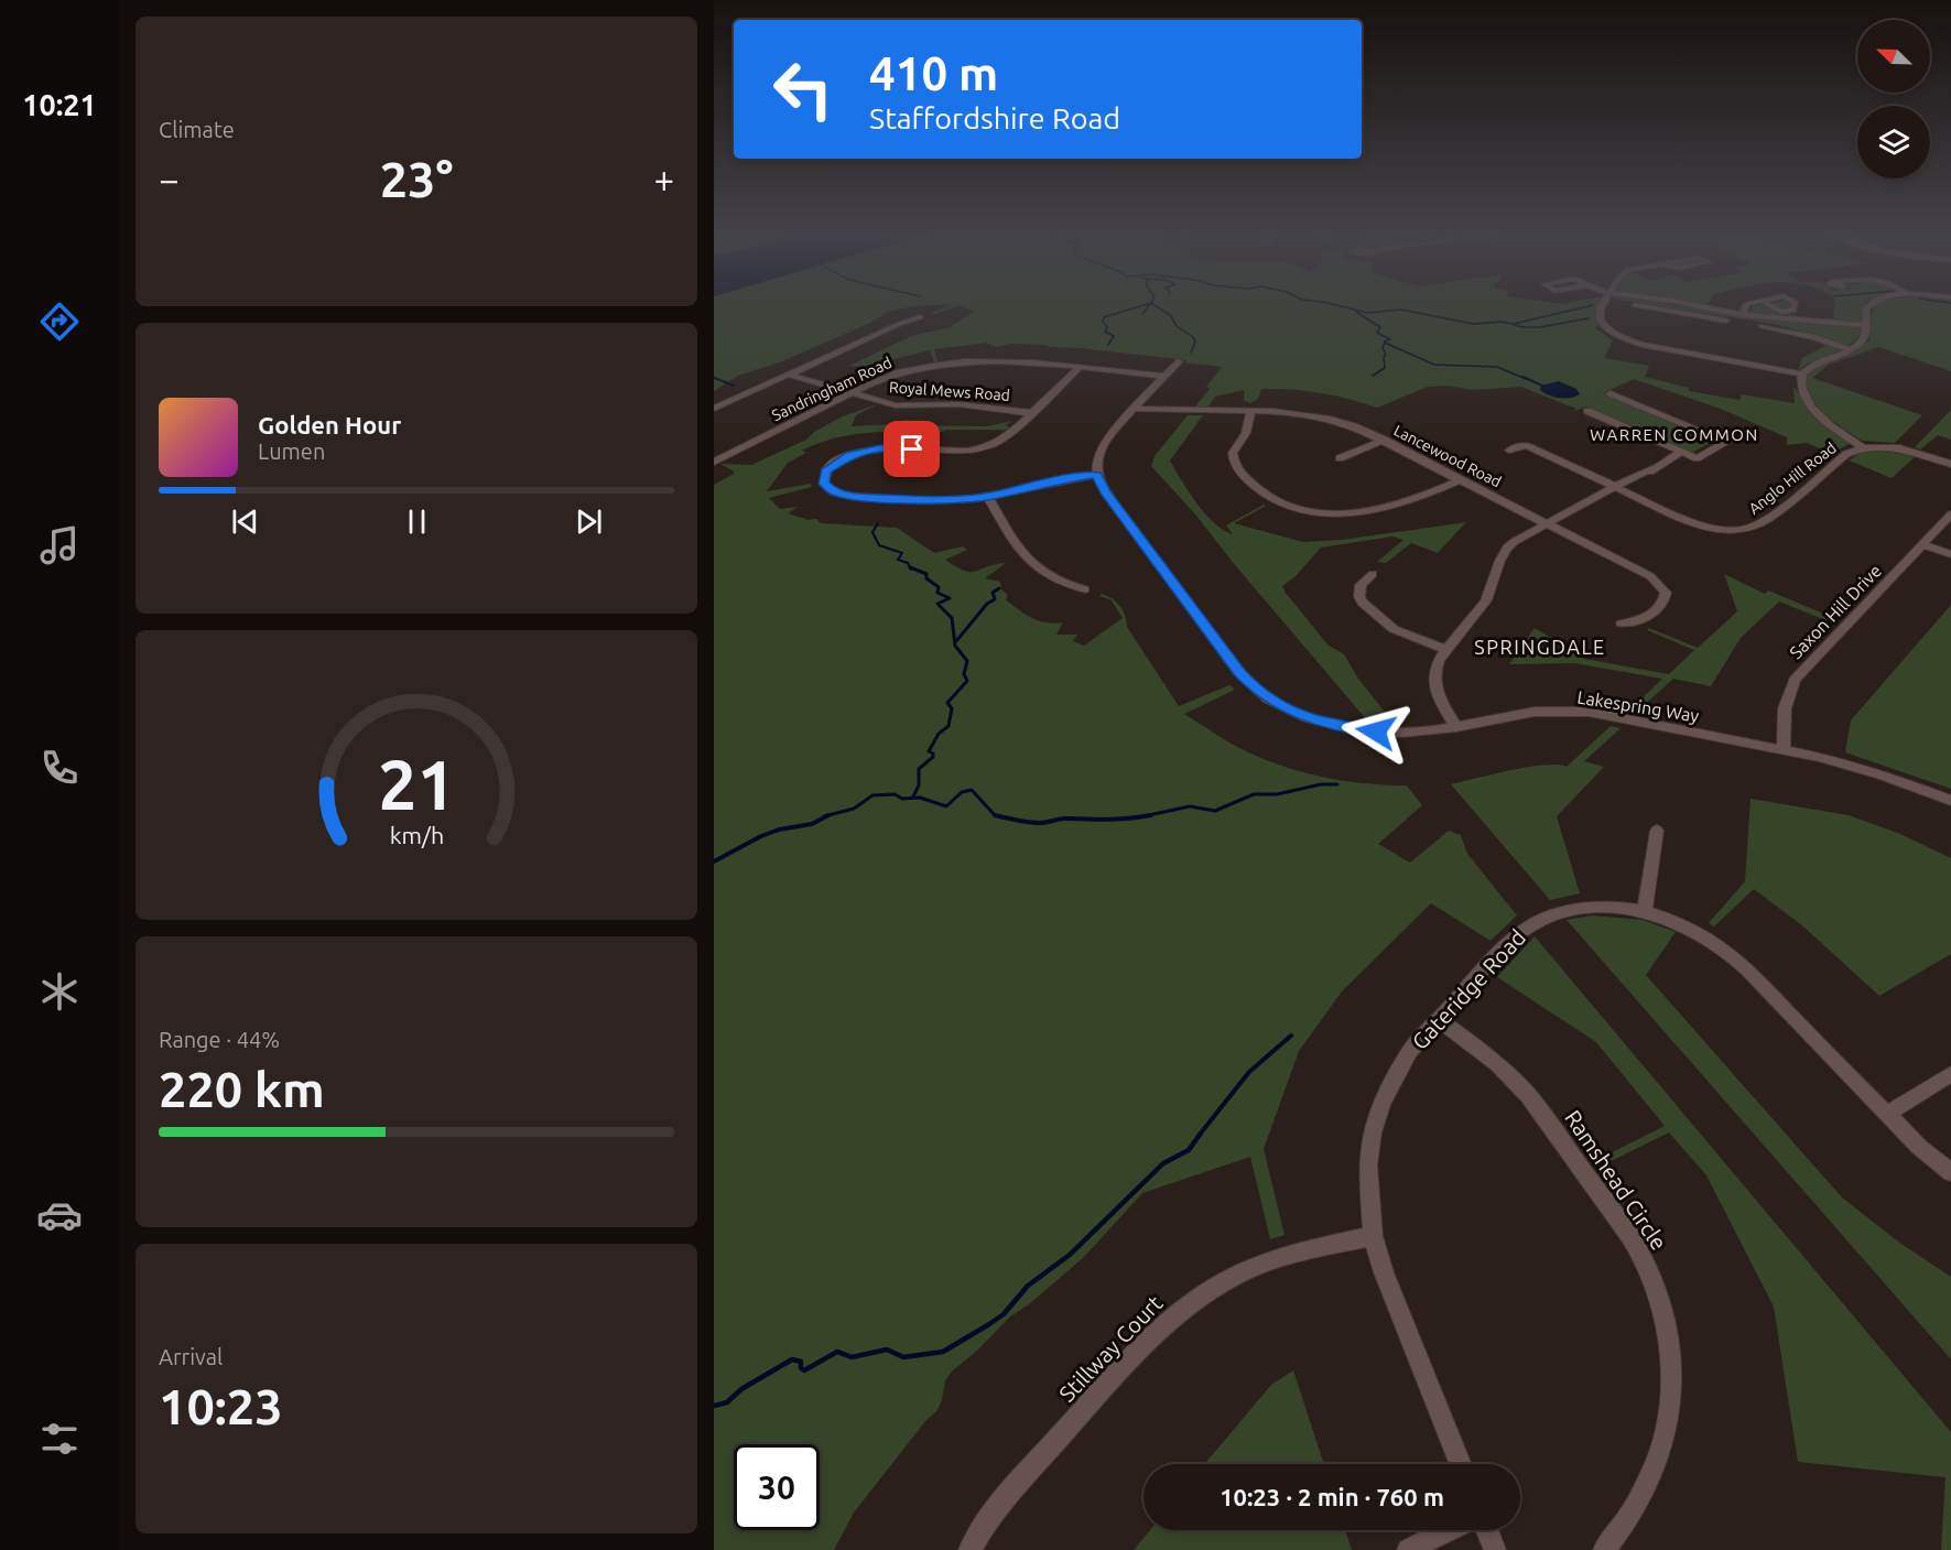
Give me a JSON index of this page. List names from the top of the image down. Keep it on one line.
{"streets":{"street":["Sandringham Road","Royal Mews Road","Lancewood Road","Anglo Hill Road","Saxon Hill Drive","Lakespring Way","Gateridge Road","Ramshead Circle","Stillway Court"]},"crossings":[["Sandringham Road","Royal Mews Road"],["Saxon Hill Drive","Lakespring Way"],["Gateridge Road","Ramshead Circle"],["Gateridge Road","Stillway Court"]],"districts":["WARREN COMMON","SPRINGDALE"],"north":"top left","page":{"tabs":"10:21","tile":["Climate",["Range · 44%","220 km"],["Arrival","10:23"]],"turn":["410 m","Staffordshire Road"],"heat":["−","23°","+"],"song":["Golden Hour","Lumen"],"limit":"30","trip":"10:23 · 2 min · 760 m","gauge":["21","km/h"]}}
